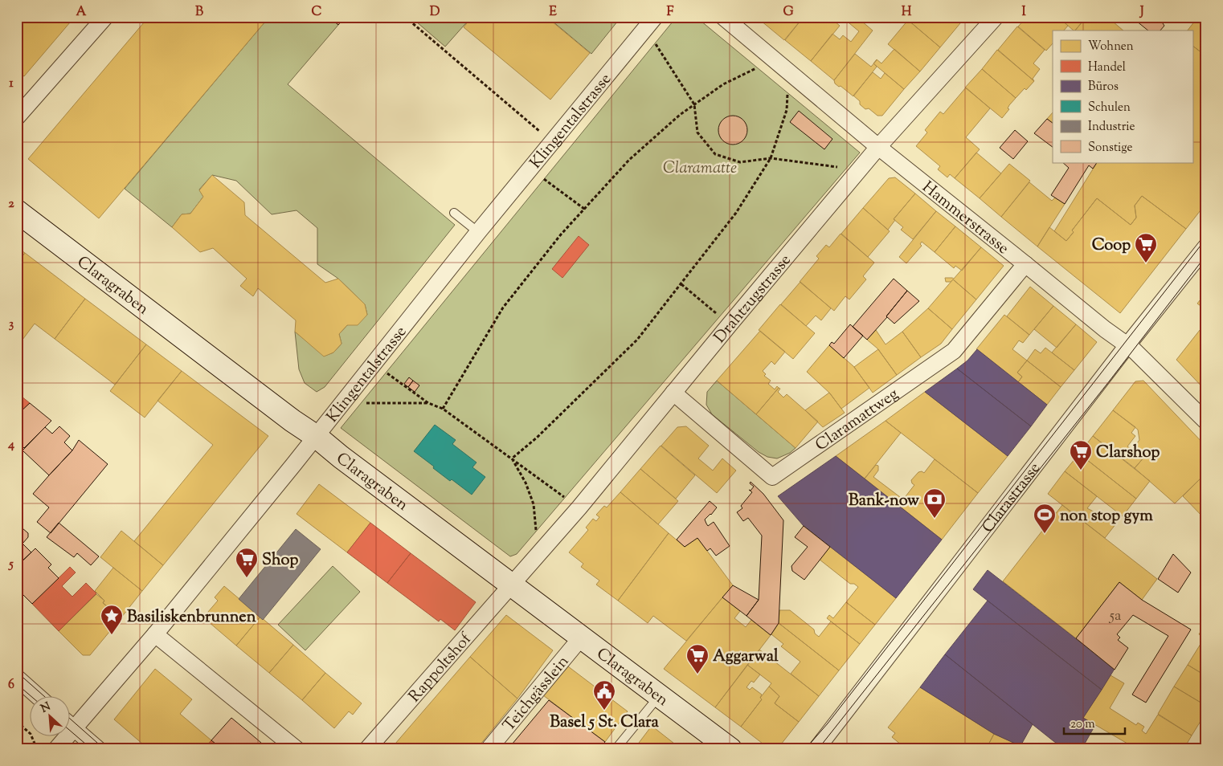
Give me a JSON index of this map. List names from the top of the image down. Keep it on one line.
{"streets":{"street":["Klingentalstrasse","Hammerstrasse","Claragraben","Drahtzugstrasse","Claramattweg","Clarastrasse","Rappoltshof","Teichgässlein"]},"crossings":[["Klingentalstrasse","Claragraben"],["Hammerstrasse","Drahtzugstrasse"],["Hammerstrasse","Claramattweg"],["Hammerstrasse","Clarastrasse"],["Claragraben","Drahtzugstrasse"],["Claragraben","Rappoltshof"],["Claragraben","Teichgässlein"],["Drahtzugstrasse","Claramattweg"],["Drahtzugstrasse","Rappoltshof"]],"parks":["Claramatte"],"places":{"supermarket":["Coop","Clarshop","Shop","Aggarwal"],"bank":["Bank-now"],"sports":["non stop gym"],"place":["Basiliskenbrunnen"],"public building":["Basel 5 St. Clara"]},"house_numbers":["5a"],"legend":["Wohnen","Handel","Büros","Schulen","Industrie","Sonstige"],"scale_bar":"20 m","north":"top left","grid":{"columns":["A","B","C","D","E","F","G","H","I","J"],"rows":["1","2","3","4","5","6"]}}
